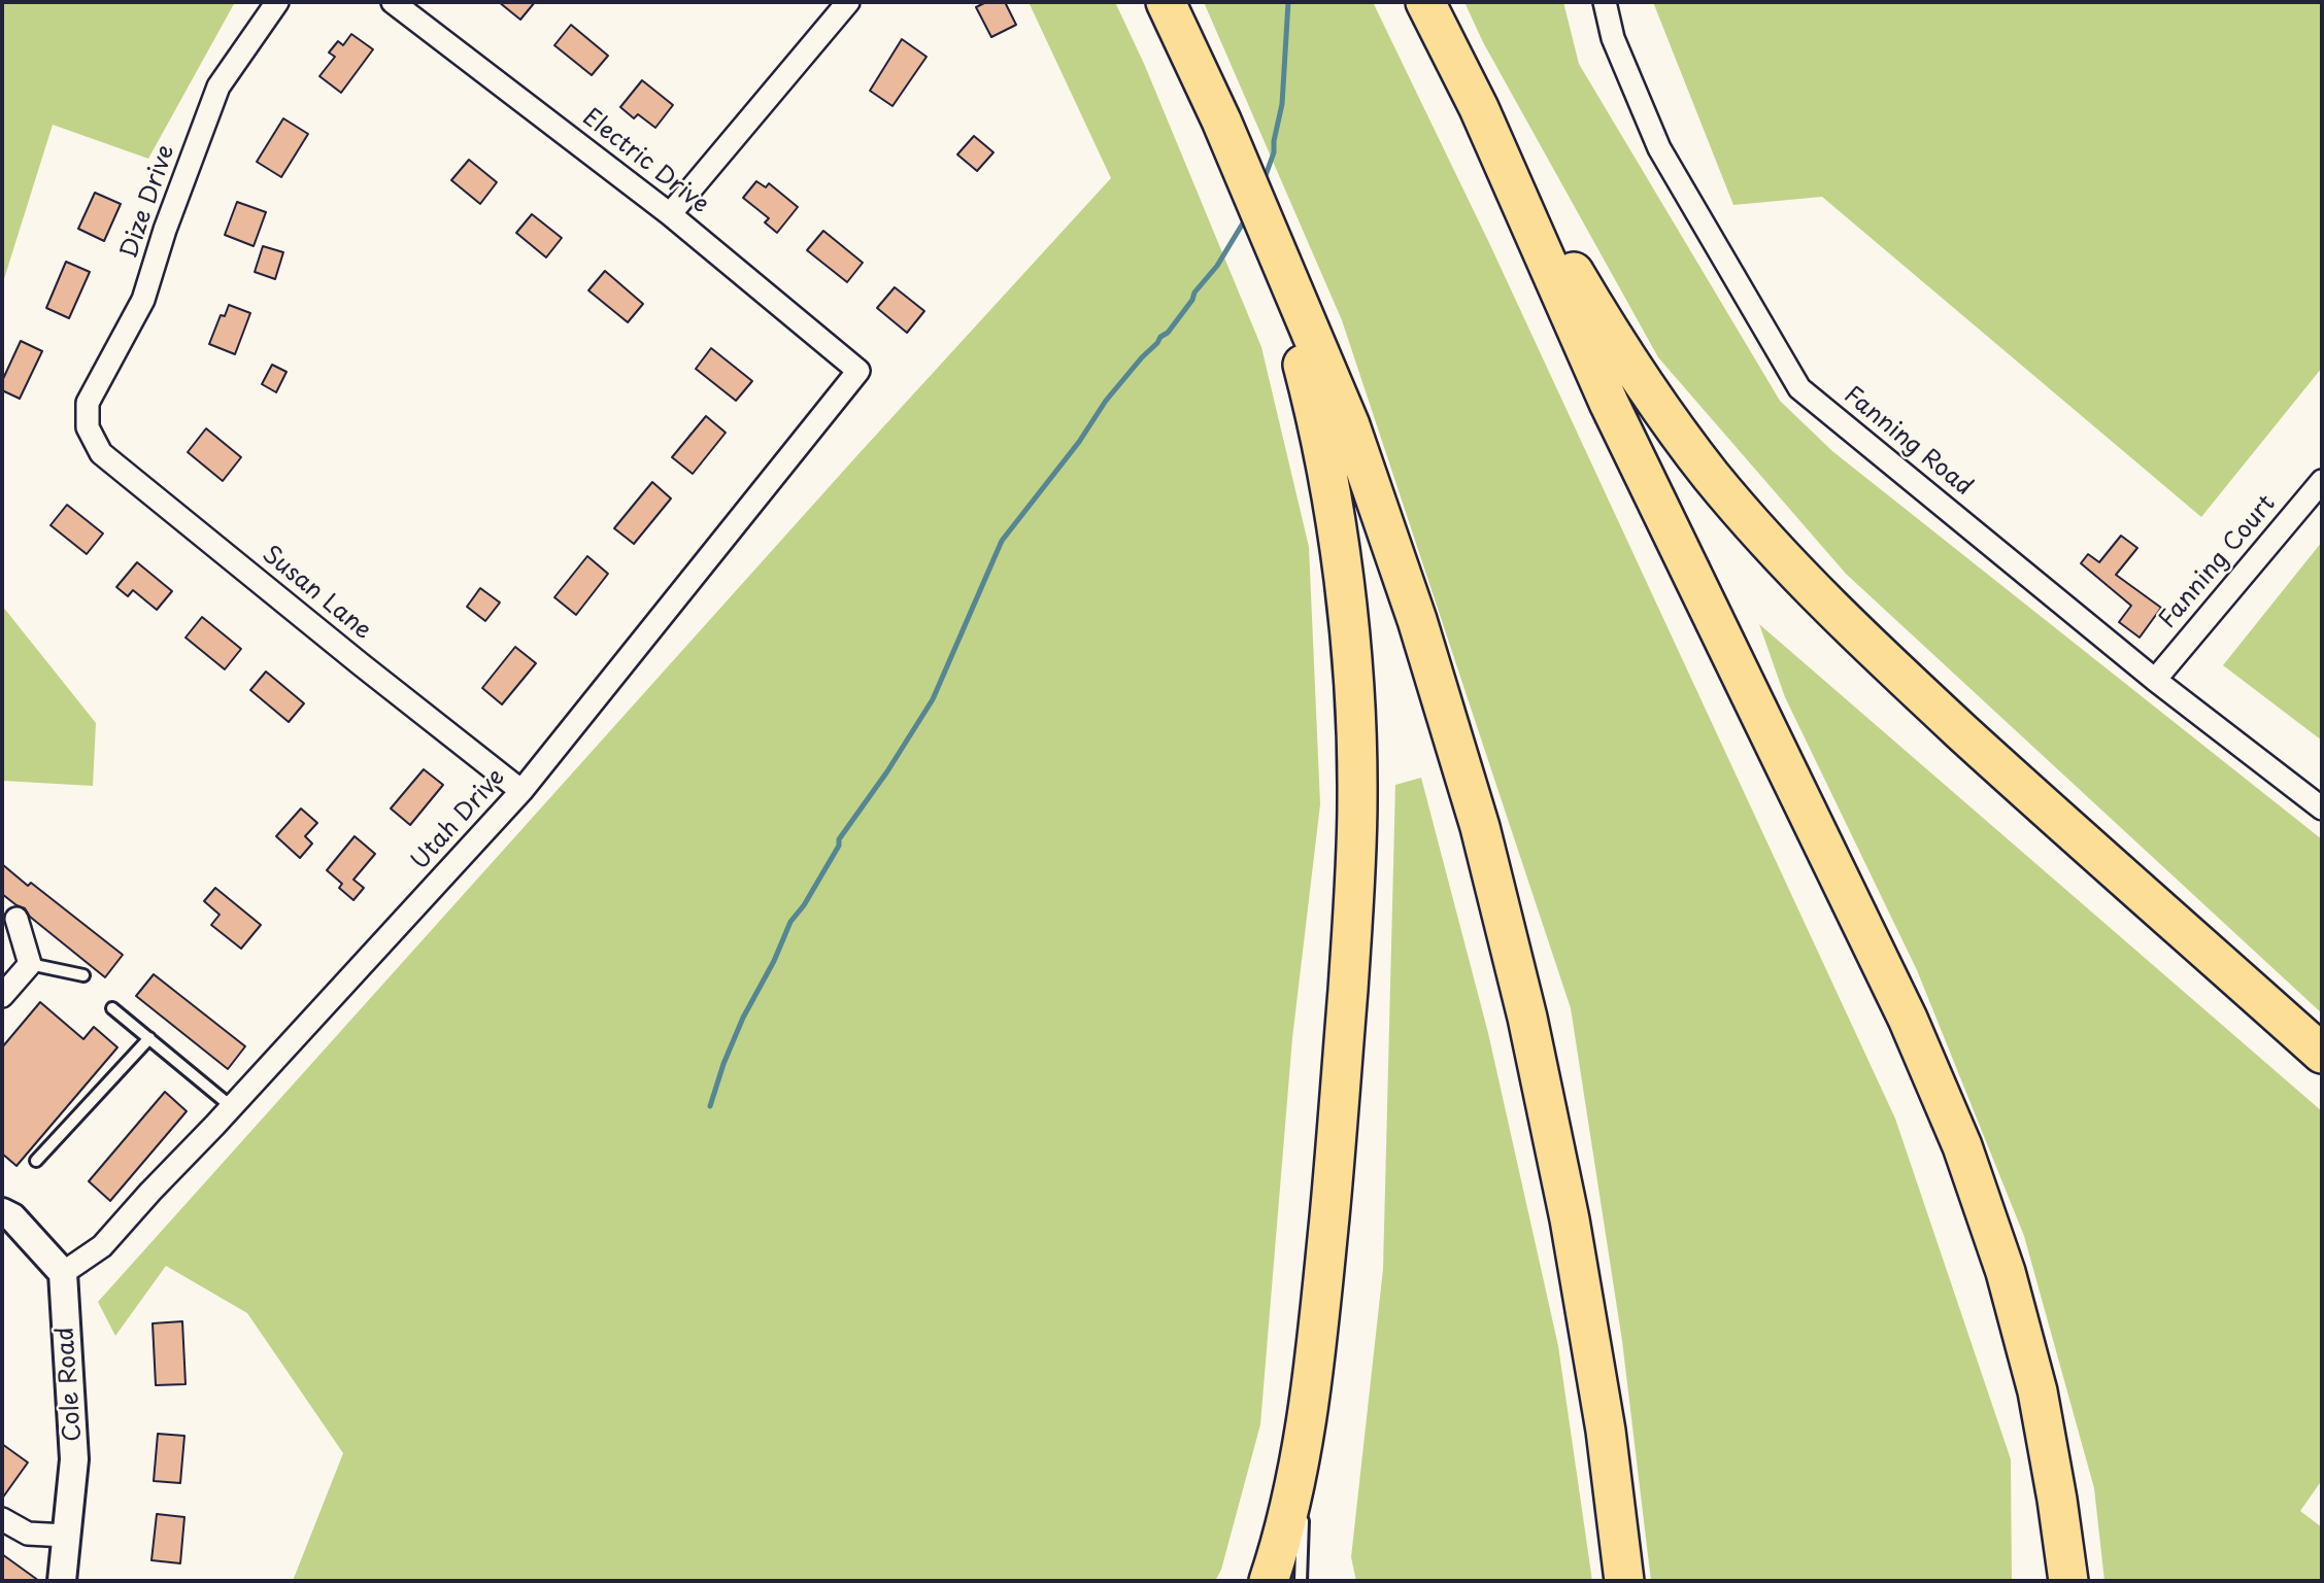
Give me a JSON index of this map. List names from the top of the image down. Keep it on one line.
{"streets":{"street":["Electric Drive","Dize Drive","Fanning Road","Fanning Court","Susan Lane","Utah Drive","Cole Road"]},"crossings":[["Electric Drive","Utah Drive"],["Dize Drive","Susan Lane"],["Fanning Road","Fanning Court"],["Susan Lane","Utah Drive"],["Utah Drive","Cole Road"]]}
